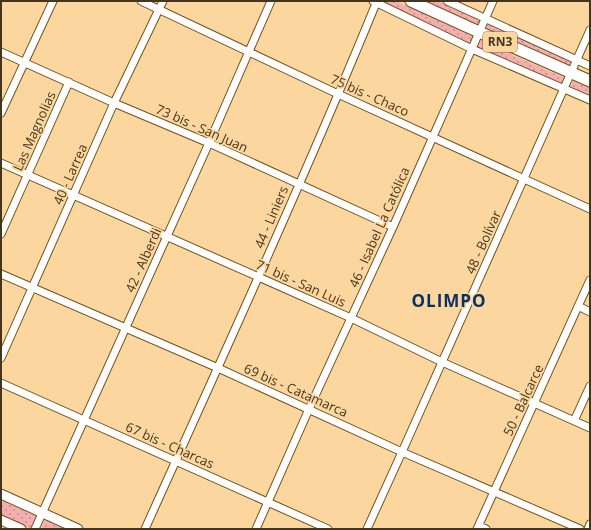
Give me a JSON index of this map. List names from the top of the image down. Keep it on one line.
{"streets":{"highway":["RN3"],"street":["75 bis - Chaco","73 bis - San Juan","Las Magnolias","40 - Larrea","44 - Liniers","46 - Isabel La Católica","48 - Bolívar","42 - Alberdi","71 bis - San Luis","69 bis - Catamarca","50 - Balcarce","67 bis - Charcas"]},"crossings":[["RN3","46 - Isabel La Católica"],["RN3","48 - Bolívar"],["75 bis - Chaco","40 - Larrea"],["75 bis - Chaco","44 - Liniers"],["75 bis - Chaco","46 - Isabel La Católica"],["75 bis - Chaco","48 - Bolívar"],["75 bis - Chaco","42 - Alberdi"],["73 bis - San Juan","Las Magnolias"],["73 bis - San Juan","40 - Larrea"],["73 bis - San Juan","44 - Liniers"],["73 bis - San Juan","46 - Isabel La Católica"],["73 bis - San Juan","42 - Alberdi"],["Las Magnolias","71 bis - San Luis"],["40 - Larrea","71 bis - San Luis"],["40 - Larrea","69 bis - Catamarca"],["44 - Liniers","71 bis - San Luis"],["44 - Liniers","69 bis - Catamarca"],["44 - Liniers","67 bis - Charcas"],["46 - Isabel La Católica","71 bis - San Luis"],["46 - Isabel La Católica","69 bis - Catamarca"],["46 - Isabel La Católica","67 bis - Charcas"],["48 - Bolívar","71 bis - San Luis"],["48 - Bolívar","69 bis - Catamarca"],["42 - Alberdi","71 bis - San Luis"],["42 - Alberdi","69 bis - Catamarca"],["42 - Alberdi","67 bis - Charcas"],["71 bis - San Luis","50 - Balcarce"],["69 bis - Catamarca","50 - Balcarce"]],"districts":["OLIMPO"]}
